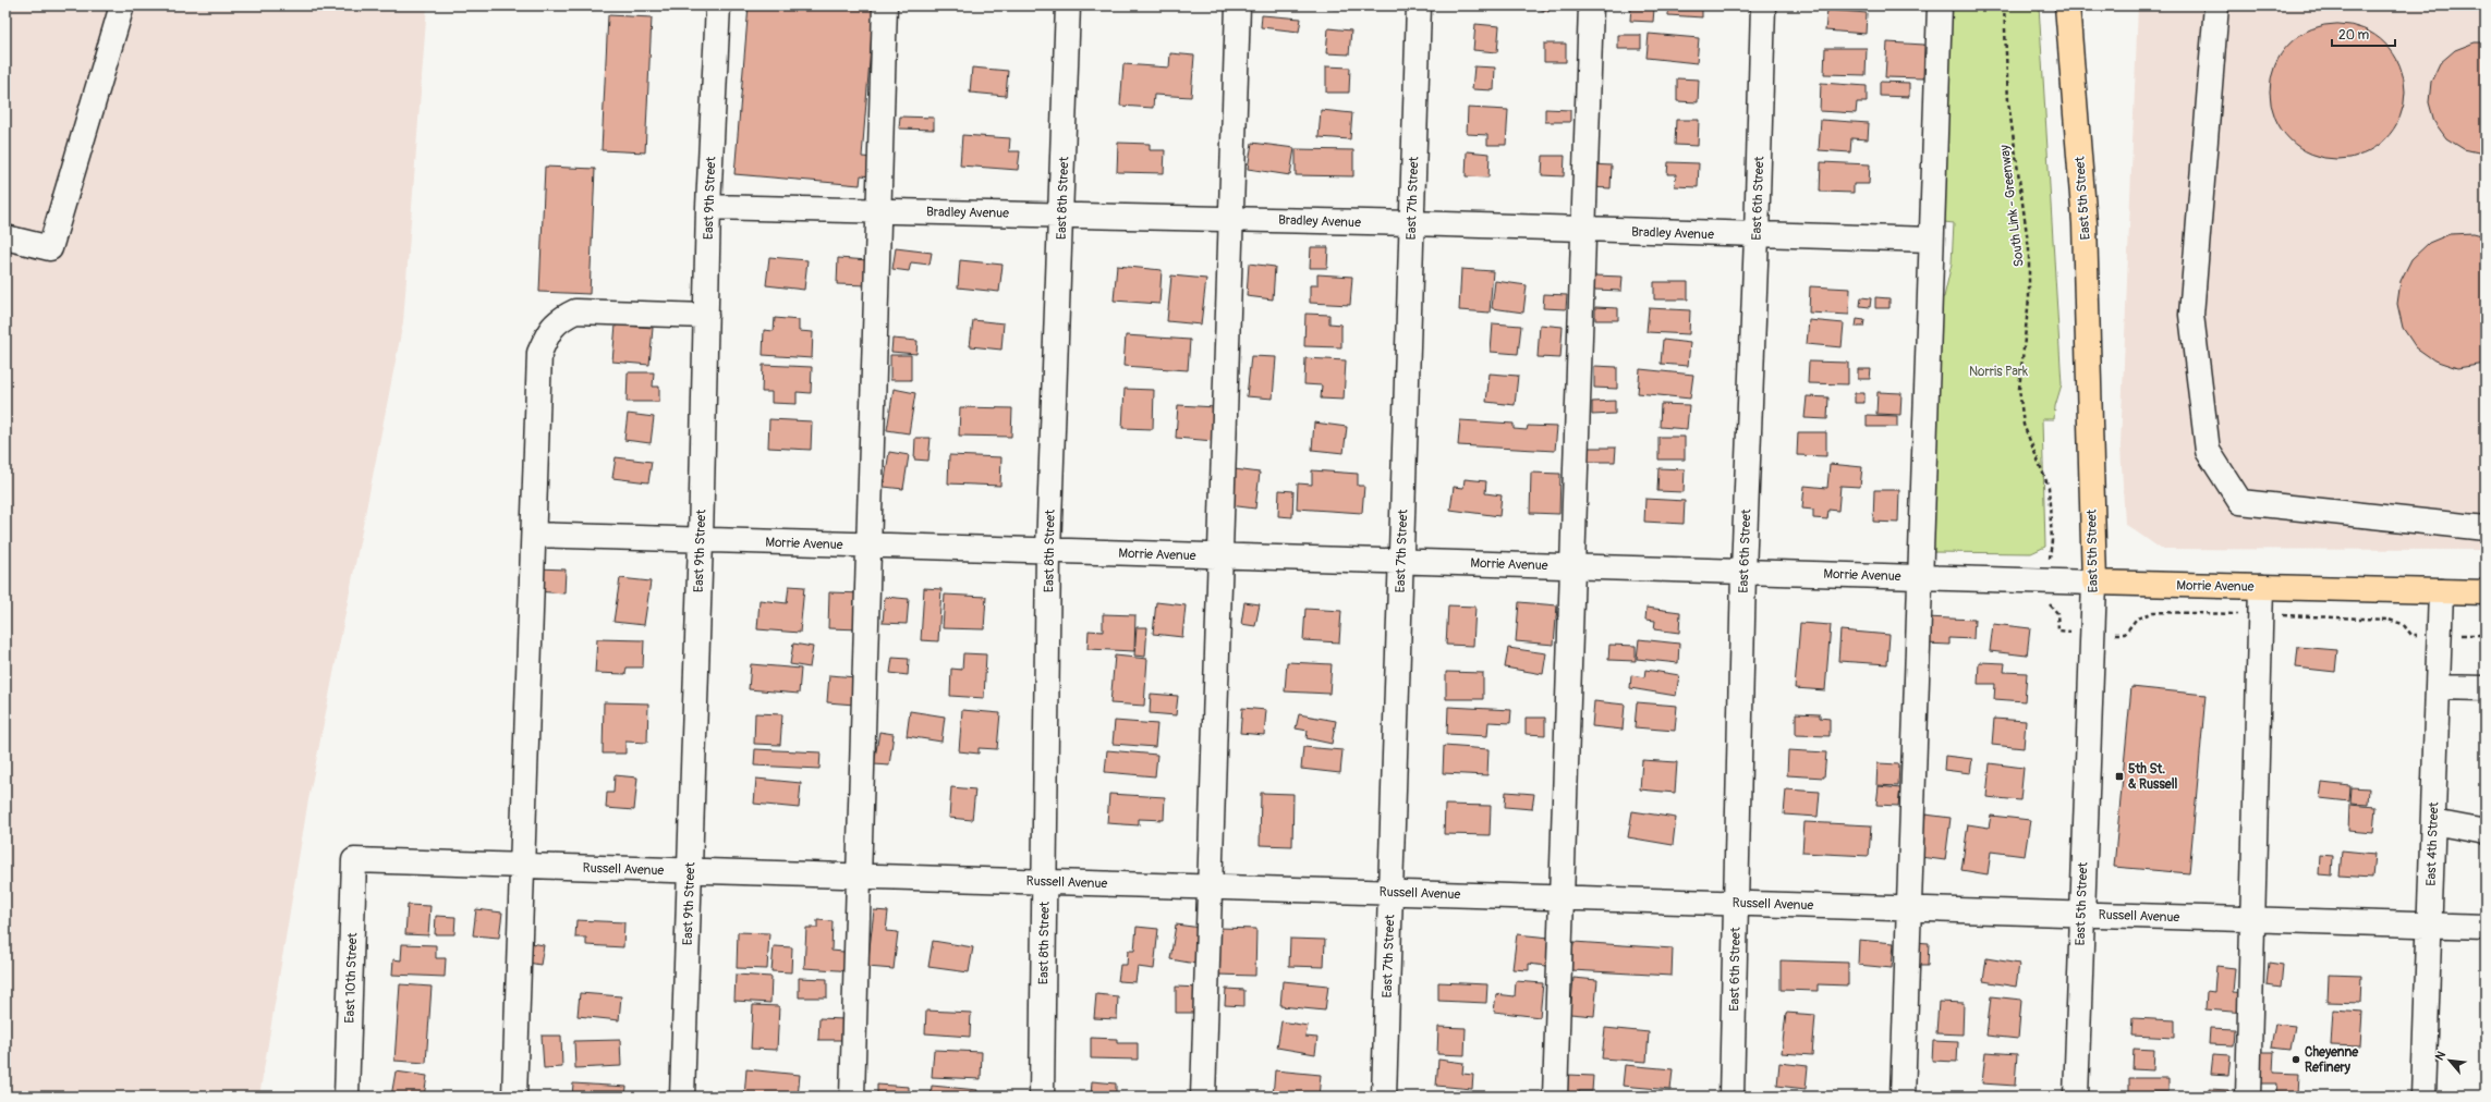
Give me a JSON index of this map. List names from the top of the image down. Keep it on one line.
{"streets":{"main road":["East 5th Street","Morrie Avenue"],"street":["East 9th Street","East 8th Street","East 7th Street","East 6th Street","Bradley Avenue","East 4th Street","Russell Avenue","East 10th Street"],"path":["South Link - Greenway"]},"crossings":[["East 9th Street","Bradley Avenue"],["East 9th Street","Morrie Avenue"],["East 9th Street","Russell Avenue"],["East 8th Street","Bradley Avenue"],["East 8th Street","Morrie Avenue"],["East 8th Street","Russell Avenue"],["East 7th Street","Bradley Avenue"],["East 7th Street","Morrie Avenue"],["East 7th Street","Russell Avenue"],["East 6th Street","Bradley Avenue"],["East 6th Street","Morrie Avenue"],["East 6th Street","Russell Avenue"],["East 5th Street","Morrie Avenue"],["East 5th Street","Russell Avenue"],["South Link - Greenway","Morrie Avenue"],["Morrie Avenue","East 4th Street"],["East 4th Street","Russell Avenue"],["Russell Avenue","East 10th Street"]],"parks":["Norris Park"],"places":{"transit":["5th St. & Russell"],"other":["Cheyenne Refinery"]},"scale_bar":"20 m","north":"top left"}
